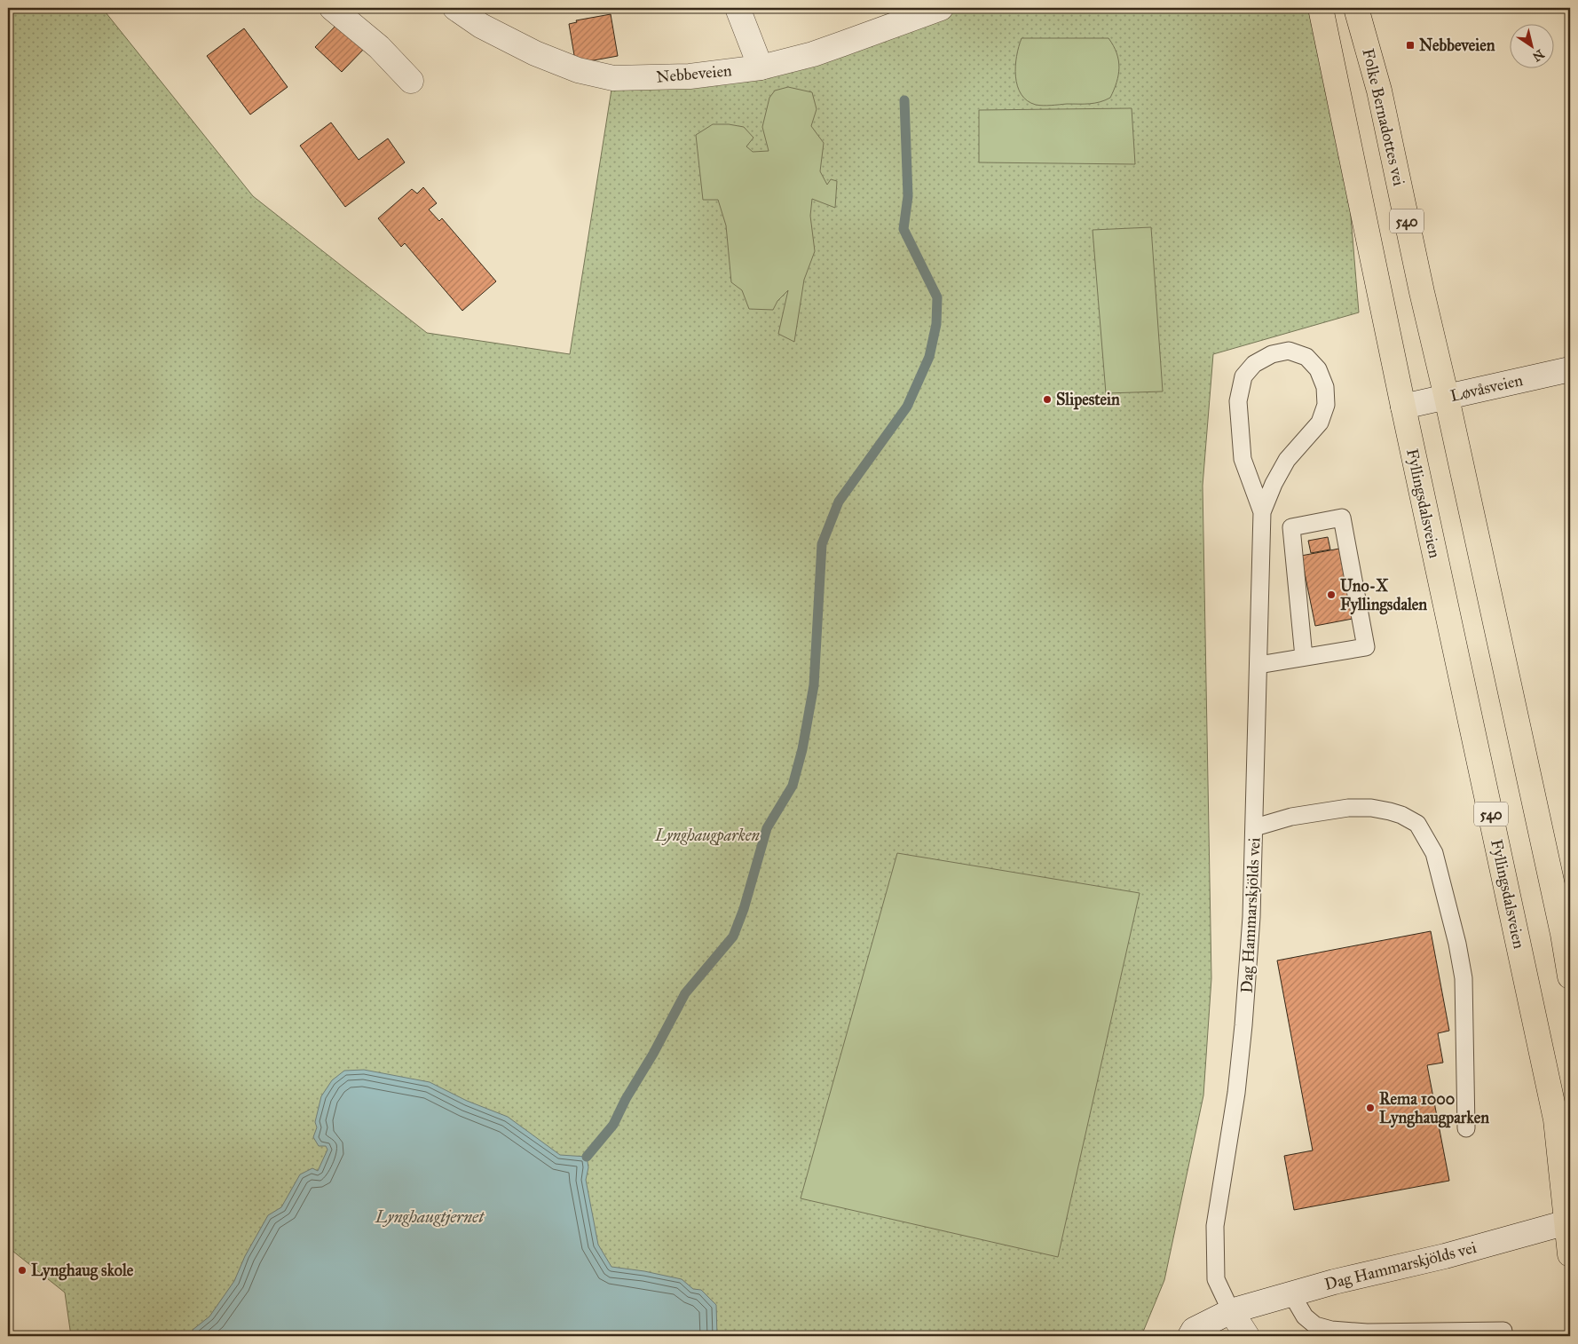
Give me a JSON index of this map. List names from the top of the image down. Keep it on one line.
{"streets":{"main road":["Folke Bernadottes vei","540","Fyllingsdalsveien"],"street":["Nebbeveien","Løvåsveien","Dag Hammarskjölds vei"]},"crossings":[["Folke Bernadottes vei","Løvåsveien"],["540","Løvåsveien"],["540","Fyllingsdalsveien"],["Løvåsveien","Fyllingsdalsveien"],["Fyllingsdalsveien","Dag Hammarskjölds vei"]],"water":["Lynghaugtjernet"],"parks":["Lynghaugparken"],"places":{"transit":["Nebbeveien"],"other":["Slipestein","Uno-X Fyllingsdalen","Rema 1000 Lynghaugparken","Lynghaug skole"]},"north":"bottom right"}
